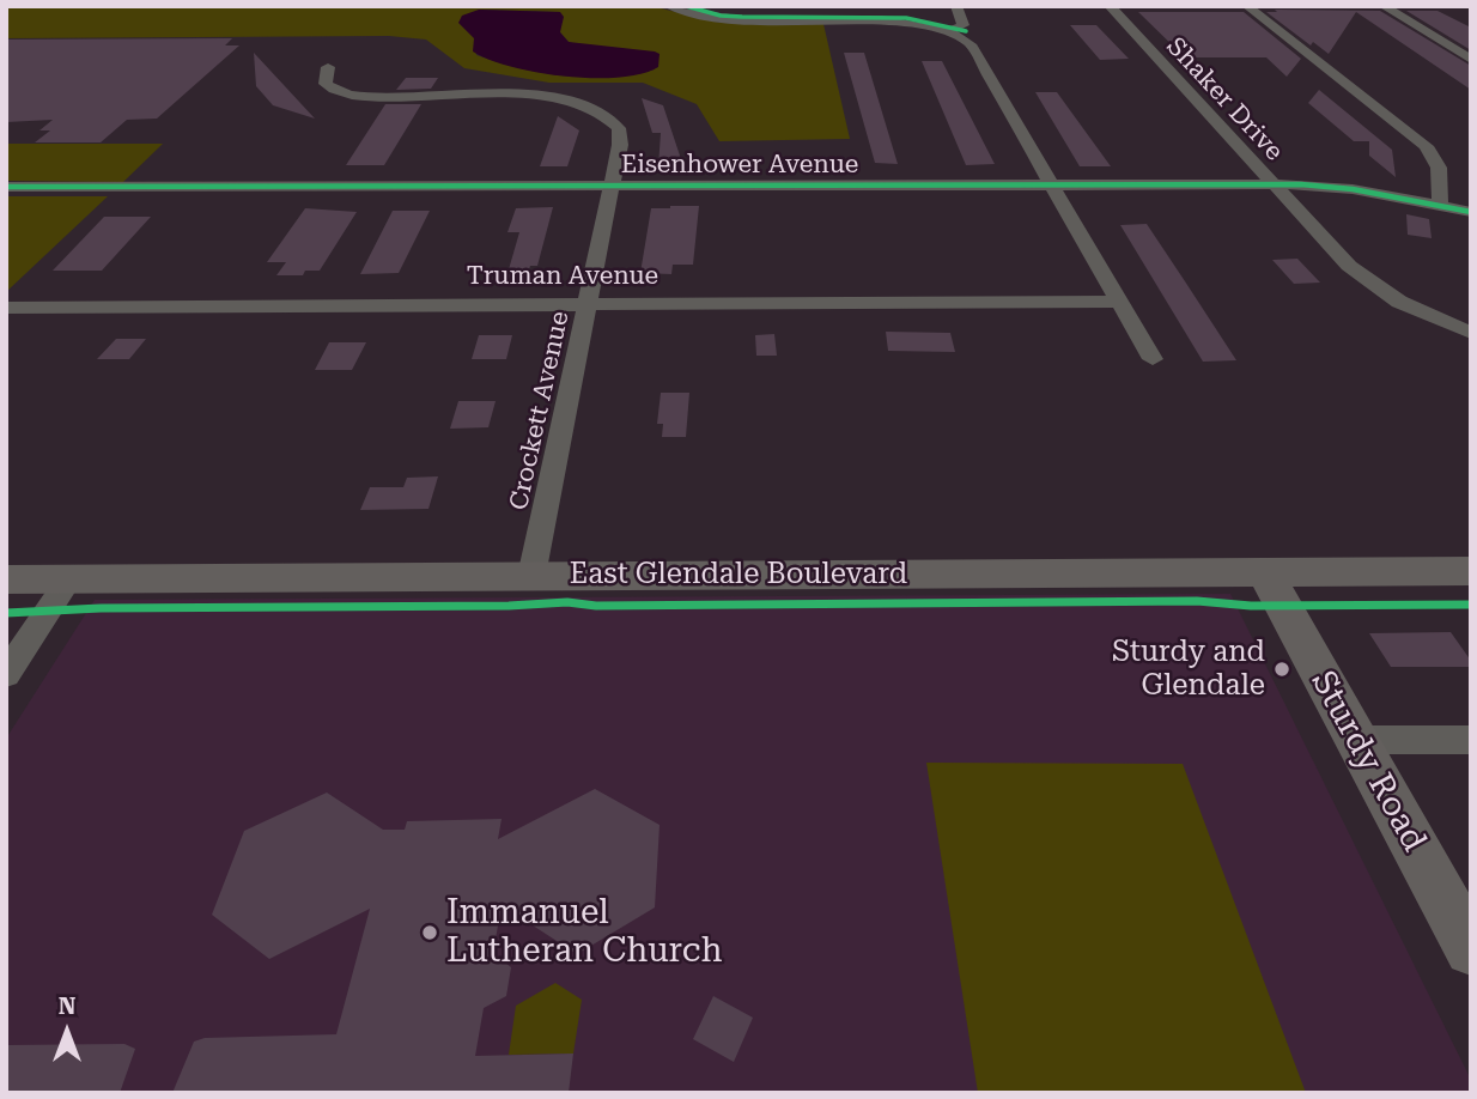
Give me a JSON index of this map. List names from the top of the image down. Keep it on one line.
{"streets":{"street":["Shaker Drive","Eisenhower Avenue","Truman Avenue","Crockett Avenue","East Glendale Boulevard","Sturdy Road"]},"crossings":[["Shaker Drive","Eisenhower Avenue"],["Eisenhower Avenue","Crockett Avenue"],["Truman Avenue","Crockett Avenue"],["Crockett Avenue","East Glendale Boulevard"],["East Glendale Boulevard","Sturdy Road"]],"places":["Sturdy and Glendale","Immanuel Lutheran Church"],"north":"top"}
